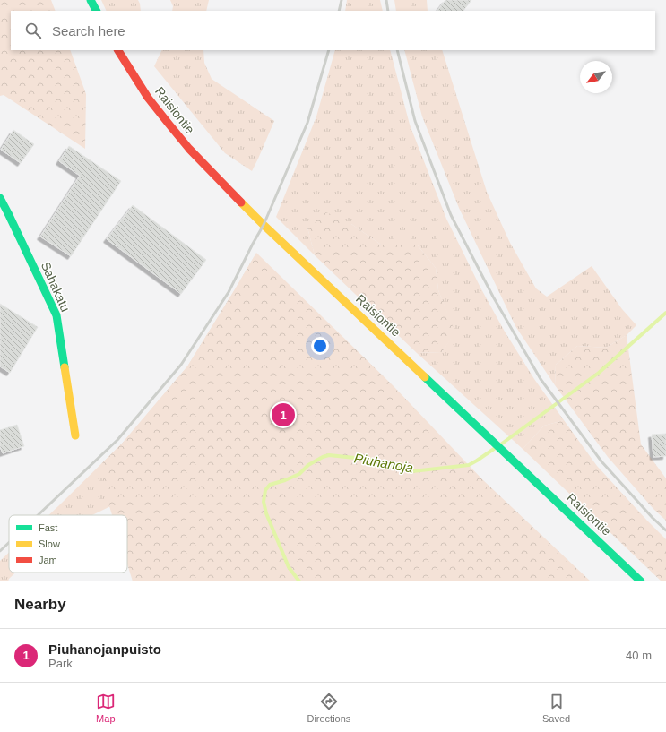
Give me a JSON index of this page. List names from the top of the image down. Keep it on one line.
{"streets":{"main road":["Raisiontie","Sahakatu"]},"water":["Piuhanoja"],"legend":["Fast","Slow","Jam"],"north":"bottom left","page":{"search":"Search here","pins":"1","heading":"Nearby","list":[{"mark":"1","name":"Piuhanojanpuisto","note":"Park","value":"40 m"}],"nav":["Map","Directions","Saved"]}}
